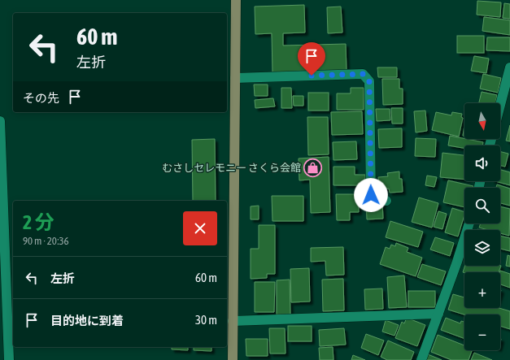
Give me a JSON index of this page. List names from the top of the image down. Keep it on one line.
{"places":{"shop":["むさしセレモニー さくら会館"]},"north":"bottom","page":{"turn":["60 m","左折"],"then":"その先","map_buttons":["+","−"],"heading":["2 分","90 m · 20:36"],"list":[{"name":"左折","value":"60 m"},{"name":"目的地に到着","value":"30 m"}]}}
